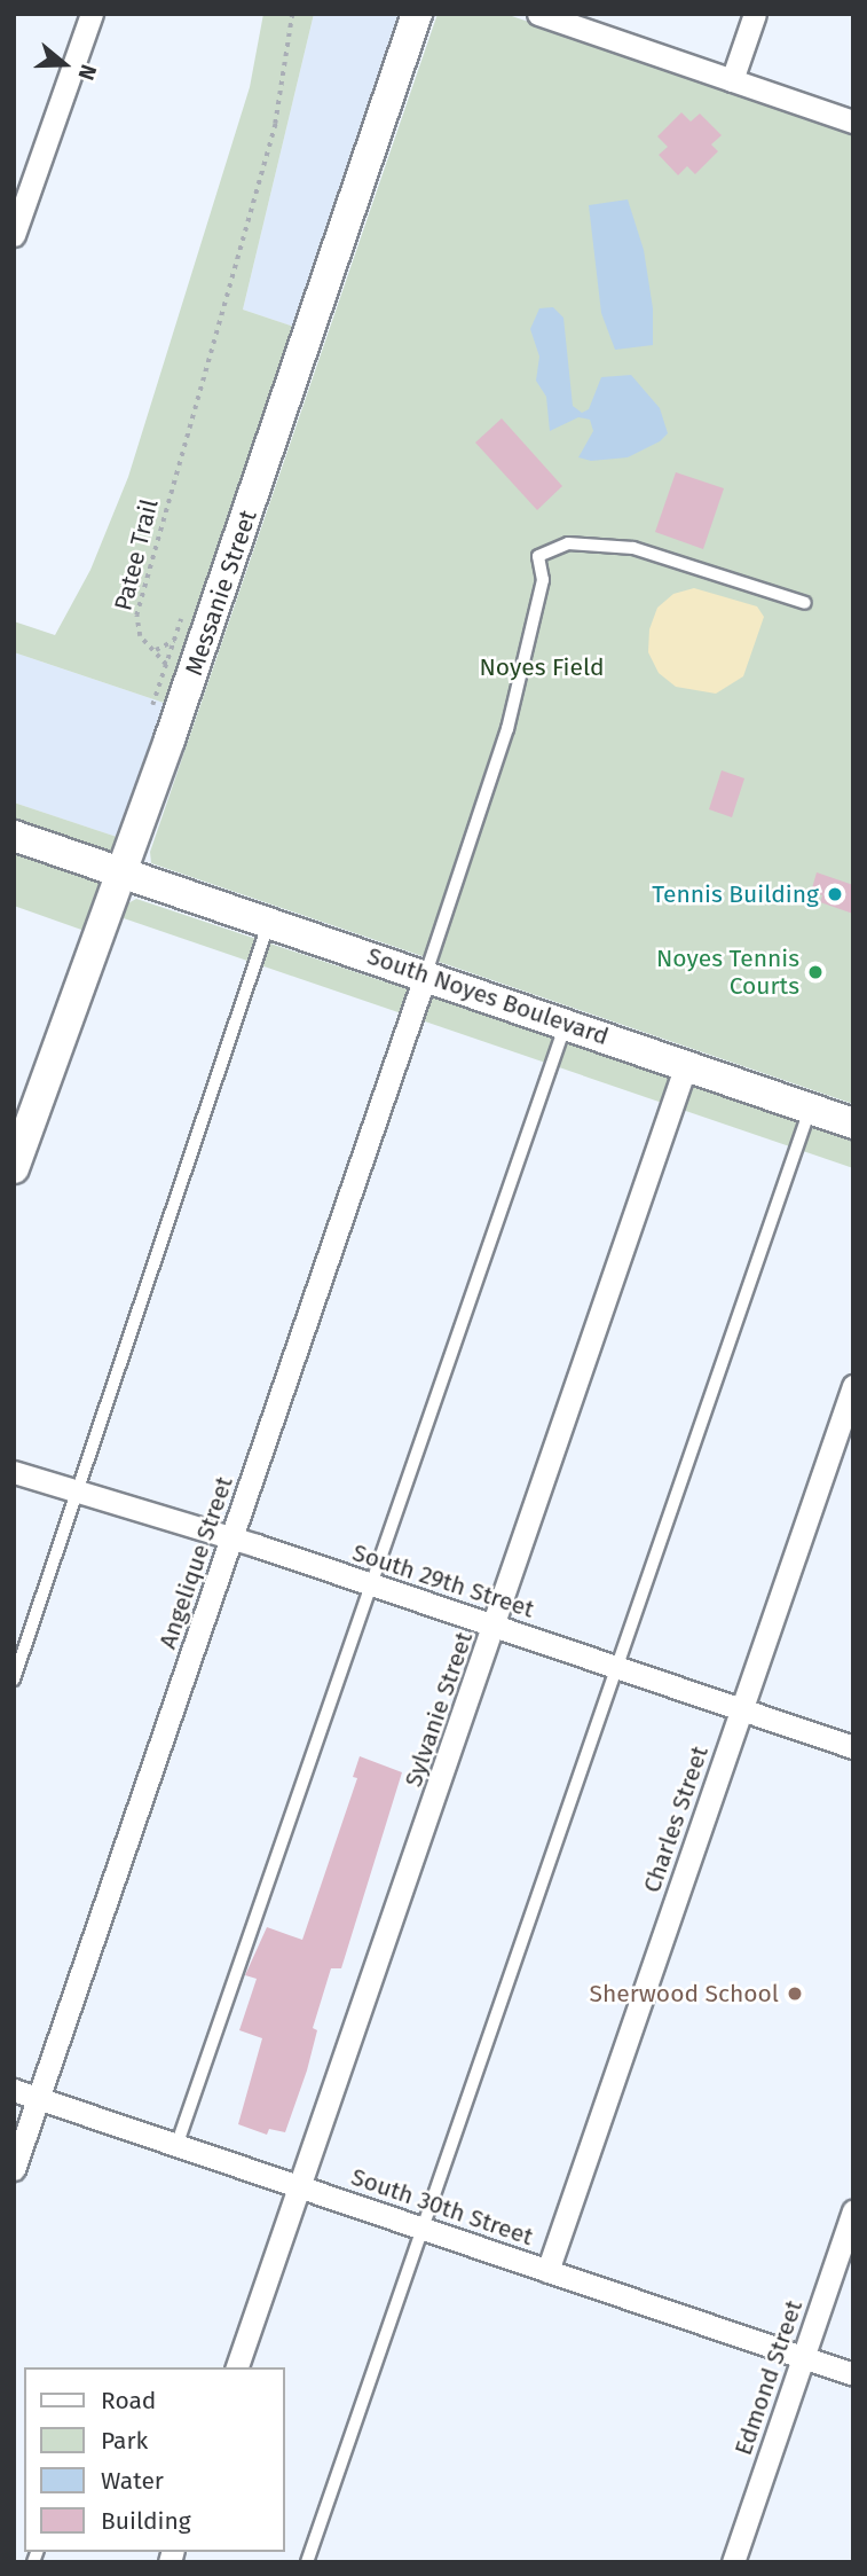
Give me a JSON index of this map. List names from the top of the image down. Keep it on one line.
{"streets":{"street":["Messanie Street","South Noyes Boulevard","Angelique Street","South 29th Street","Sylvanie Street","Charles Street","South 30th Street","Edmond Street"],"path":["Patee Trail"]},"crossings":[["Messanie Street","South Noyes Boulevard"],["South Noyes Boulevard","Angelique Street"],["South Noyes Boulevard","Sylvanie Street"],["Angelique Street","South 29th Street"],["Angelique Street","South 30th Street"],["South 29th Street","Sylvanie Street"],["South 29th Street","Charles Street"],["Sylvanie Street","South 30th Street"],["Charles Street","South 30th Street"],["South 30th Street","Edmond Street"]],"parks":["Noyes Field"],"places":["Tennis Building","Noyes Tennis Courts","Sherwood School"],"legend":["Road","Park","Water","Building"],"north":"right"}
